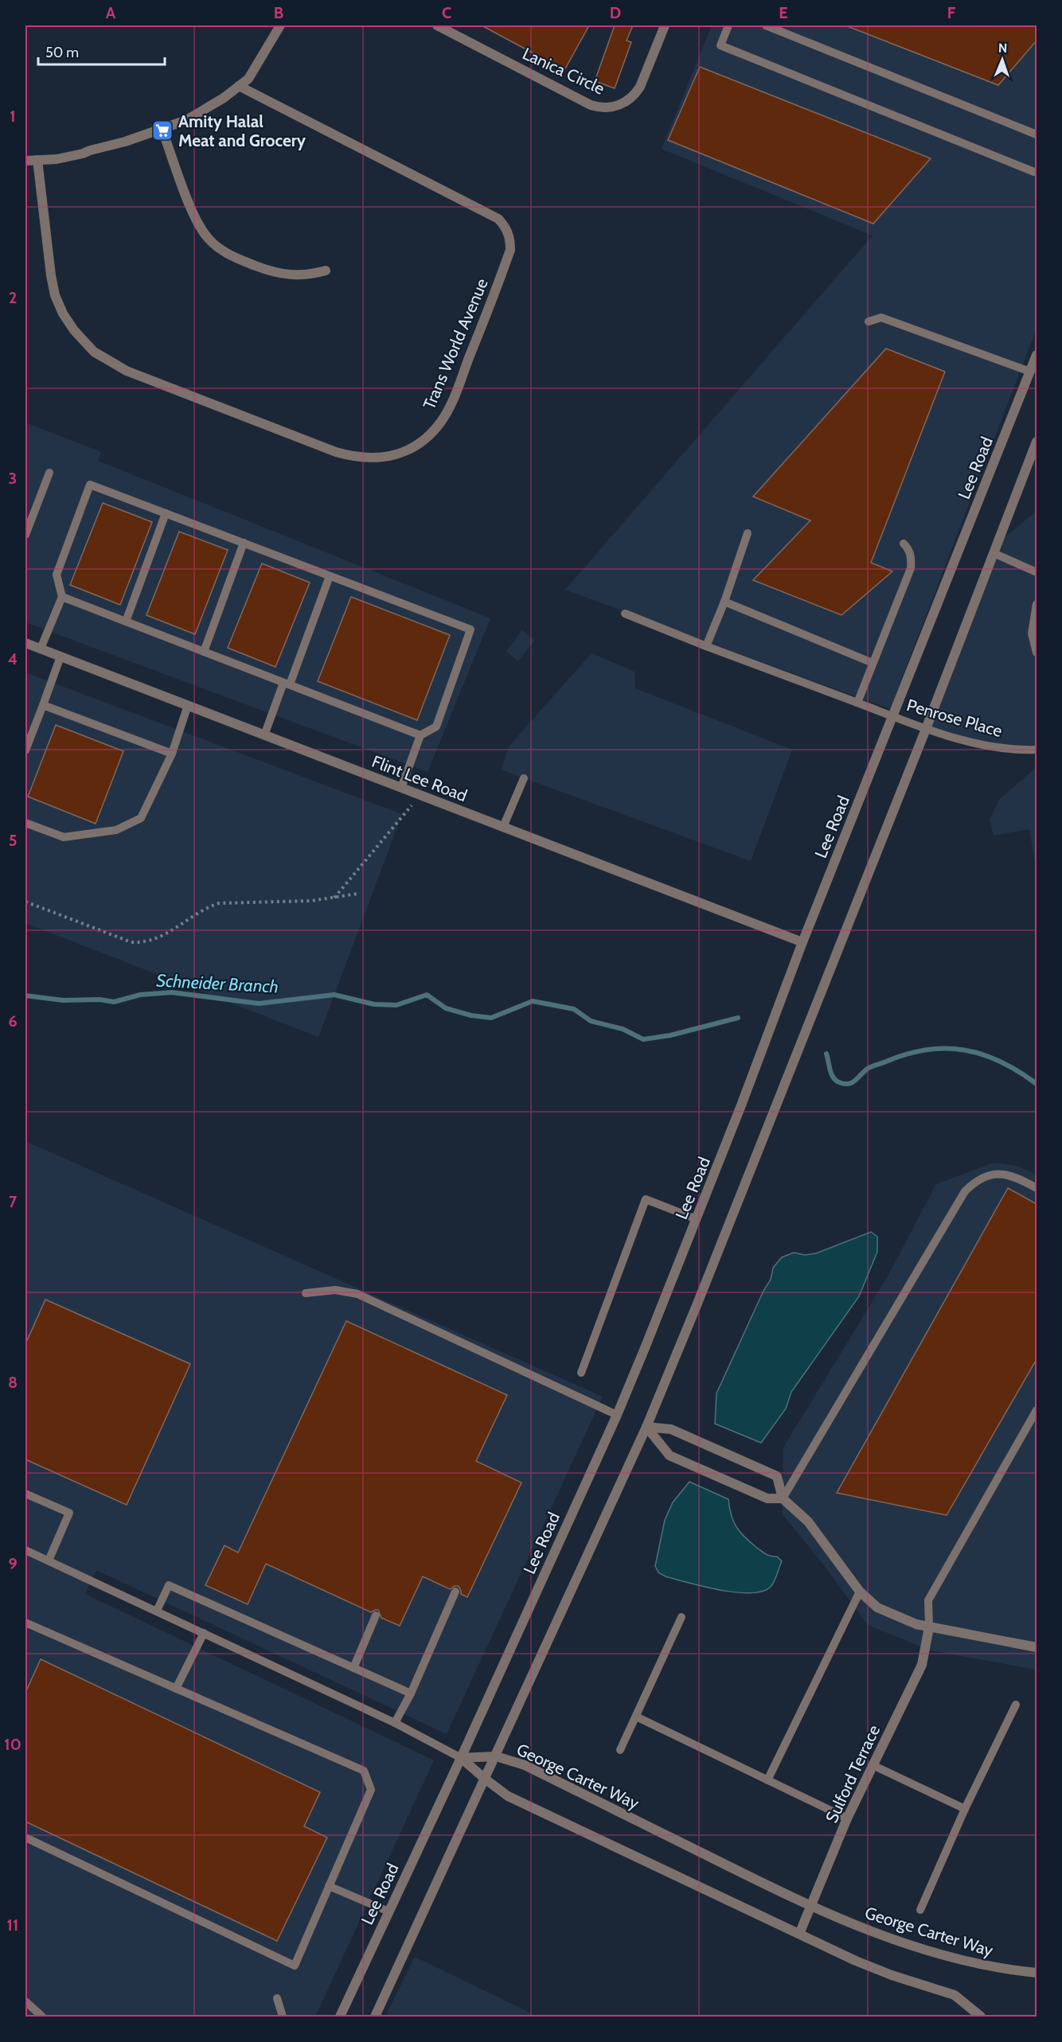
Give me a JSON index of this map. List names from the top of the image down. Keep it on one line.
{"streets":{"street":["Lanica Circle","Trans World Avenue","Lee Road","Flint Lee Road","Sulford Terrace","George Carter Way"],"lane":["Penrose Place"]},"crossings":[["Lee Road","Penrose Place"],["Lee Road","Flint Lee Road"],["Lee Road","George Carter Way"],["Sulford Terrace","George Carter Way"]],"water":["Schneider Branch"],"places":{"supermarket":["Amity Halal Meat and Grocery"]},"scale_bar":"50 m","north":"top","grid":{"columns":["A","B","C","D","E","F"],"rows":["1","2","3","4","5","6","7","8","9","10","11"]}}
